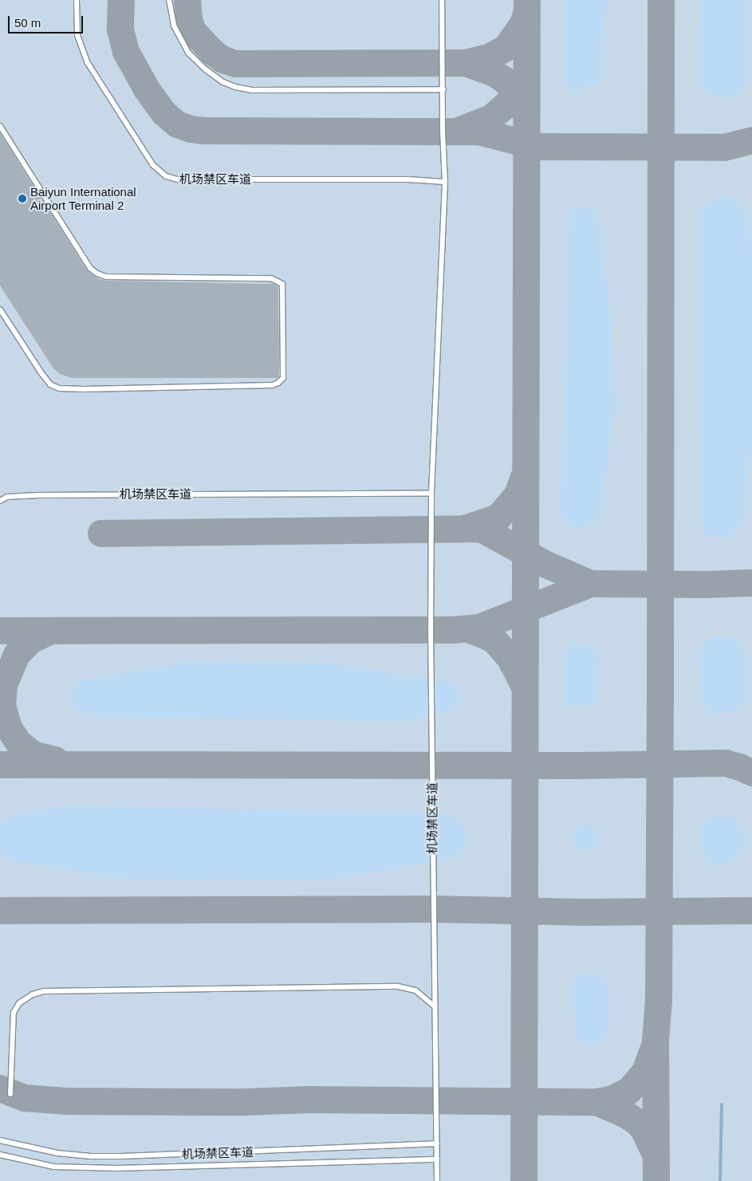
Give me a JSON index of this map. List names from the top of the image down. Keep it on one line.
{"streets":{"lane":["机场禁区车道"]},"places":["Baiyun International Airport Terminal 2"],"scale_bar":"50 m"}
